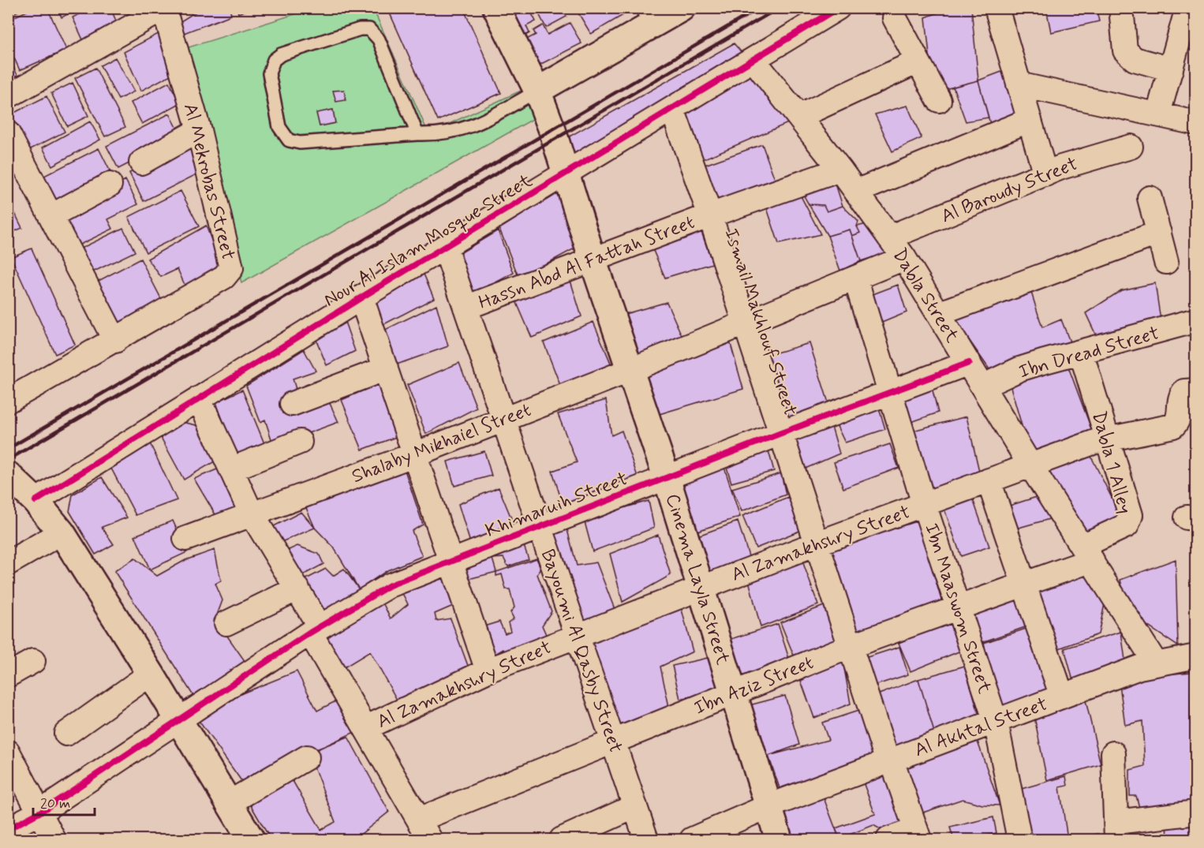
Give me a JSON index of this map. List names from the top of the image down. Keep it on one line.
{"streets":{"street":["Al Mekrobas Street","Al Baroudy Street","Nour Al Islam Mosque Street","Hassn Abd Al Fattah Street","Dabla Street","Ismail Makhlouf Street","Ibn Dread Street","Shalaby Mikhaiel Street","Dabla 1 Alley","Khimaruih Street","Al Zamakhshry Street","Cinema Layla Street","Ibn Maaswom Street","Bayoumi Al Qasby Street","Ibn Aziz Street","Al Akhtal Street"]},"crossings":[["Al Baroudy Street","Dabla Street"],["Nour Al Islam Mosque Street","Dabla Street"],["Nour Al Islam Mosque Street","Ismail Makhlouf Street"],["Nour Al Islam Mosque Street","Cinema Layla Street"],["Nour Al Islam Mosque Street","Bayoumi Al Qasby Street"],["Hassn Abd Al Fattah Street","Dabla Street"],["Hassn Abd Al Fattah Street","Ismail Makhlouf Street"],["Hassn Abd Al Fattah Street","Cinema Layla Street"],["Hassn Abd Al Fattah Street","Bayoumi Al Qasby Street"],["Dabla Street","Ibn Dread Street"],["Dabla Street","Shalaby Mikhaiel Street"],["Dabla Street","Dabla 1 Alley"],["Dabla Street","Khimaruih Street"],["Dabla Street","Al Zamakhshry Street"],["Dabla Street","Ibn Aziz Street"],["Dabla Street","Al Akhtal Street"],["Ismail Makhlouf Street","Shalaby Mikhaiel Street"],["Ismail Makhlouf Street","Khimaruih Street"],["Ismail Makhlouf Street","Al Zamakhshry Street"],["Ismail Makhlouf Street","Ibn Aziz Street"],["Ismail Makhlouf Street","Al Akhtal Street"],["Ibn Dread Street","Dabla 1 Alley"],["Shalaby Mikhaiel Street","Cinema Layla Street"],["Shalaby Mikhaiel Street","Ibn Maaswom Street"],["Shalaby Mikhaiel Street","Bayoumi Al Qasby Street"],["Dabla 1 Alley","Al Zamakhshry Street"],["Dabla 1 Alley","Ibn Aziz Street"],["Khimaruih Street","Cinema Layla Street"],["Khimaruih Street","Ibn Maaswom Street"],["Khimaruih Street","Bayoumi Al Qasby Street"],["Al Zamakhshry Street","Cinema Layla Street"],["Al Zamakhshry Street","Ibn Maaswom Street"],["Al Zamakhshry Street","Bayoumi Al Qasby Street"],["Cinema Layla Street","Ibn Aziz Street"],["Cinema Layla Street","Al Akhtal Street"],["Ibn Maaswom Street","Ibn Aziz Street"],["Ibn Maaswom Street","Al Akhtal Street"],["Bayoumi Al Qasby Street","Ibn Aziz Street"]],"scale_bar":"20 m"}
